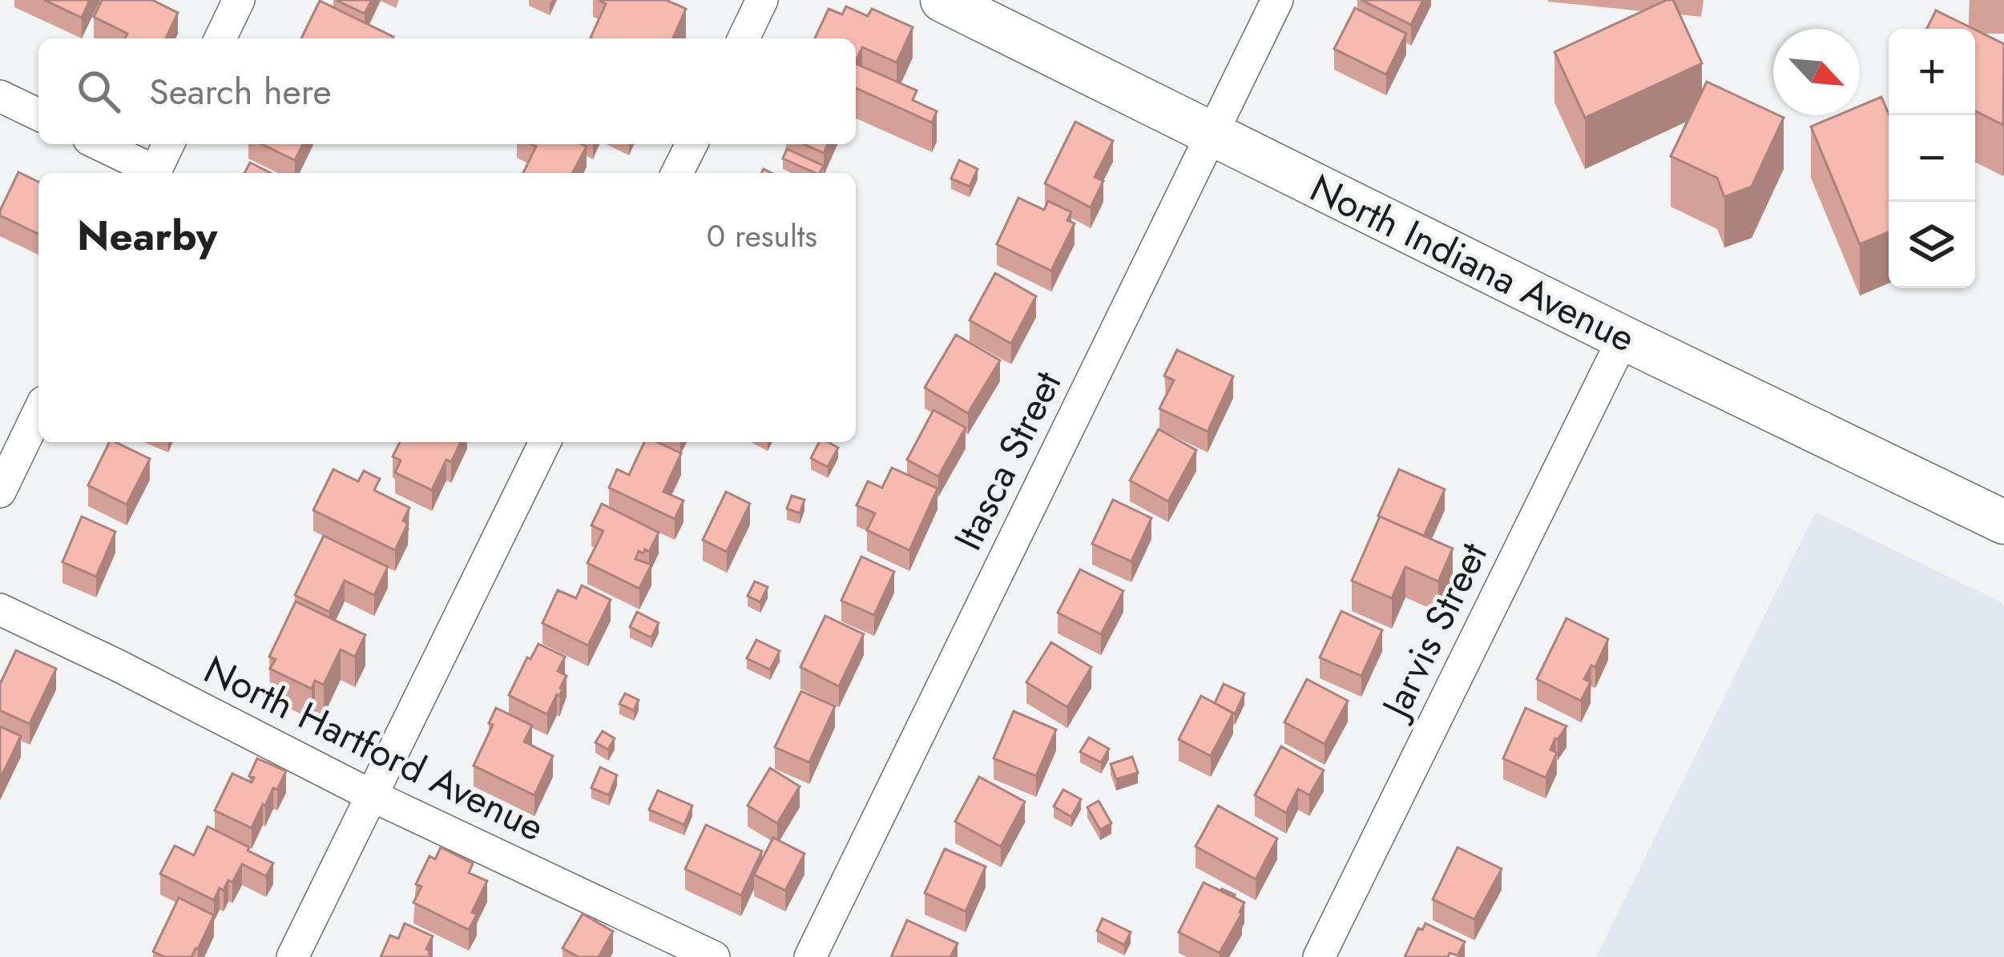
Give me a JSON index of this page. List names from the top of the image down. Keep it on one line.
{"streets":{"main road":["North Indiana Avenue"],"street":["Itasca Street","Jarvis Street","North Hartford Avenue"]},"crossings":[["North Indiana Avenue","Itasca Street"],["North Indiana Avenue","Jarvis Street"]],"north":"bottom right","page":{"map_buttons":["+","−"],"search":"Search here","heading":["Nearby","0 results"]}}
